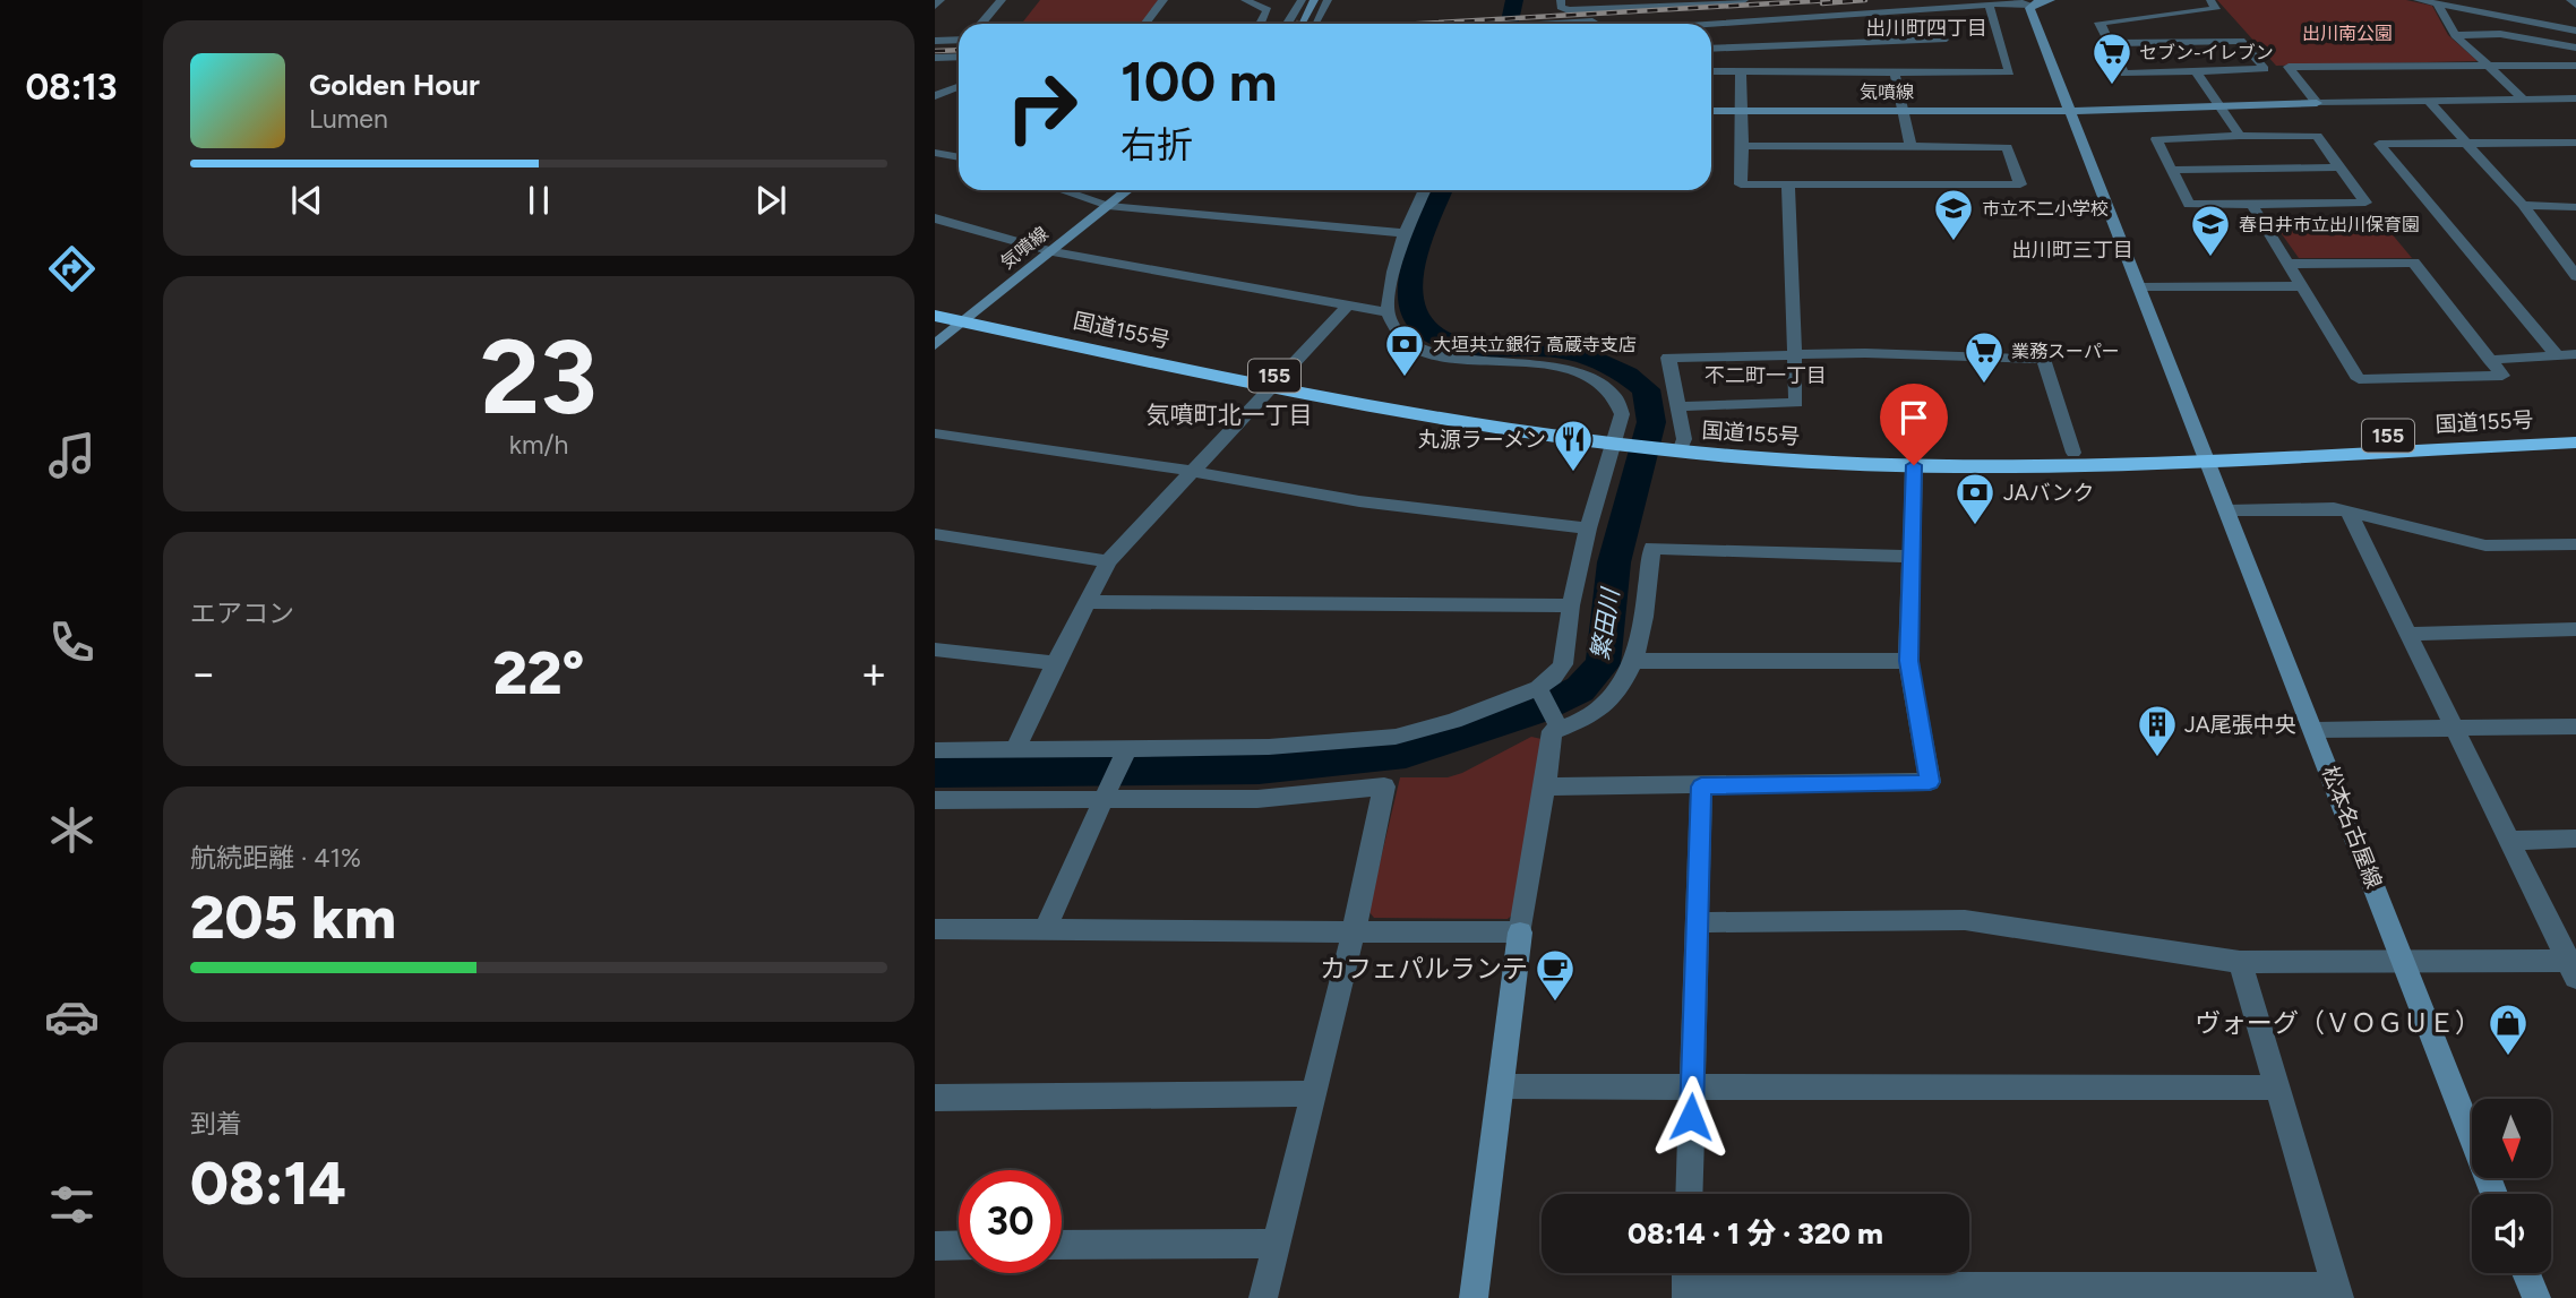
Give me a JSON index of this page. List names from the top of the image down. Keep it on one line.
{"streets":{"highway":["国道155号","155"],"street":["気噴線","松本名古屋線"]},"crossings":[["気噴線","国道155号"],["気噴線","松本名古屋線"],["国道155号","松本名古屋線"]],"districts":["出川町四丁目","出川町三丁目","不二町一丁目","気噴町北一丁目"],"water":["繁田川"],"parks":["出川南公園"],"places":{"supermarket":["セブン-イレブン","業務スーパー"],"school or university":["市立不二小学校","春日井市立出川保育園"],"bank":["大垣共立銀行 高蔵寺支店","JAバンク"],"restaurant":["丸源ラーメン"],"building":["JA尾張中央"],"cafe":["カフェパルランテ"],"shop":["ヴォーグ（ＶＯＧＵＥ）"]},"north":"bottom","page":{"tabs":"08:13","turn":["100 m","右折"],"song":["Golden Hour","Lumen"],"tile":[["23","km/h"],"エアコン",["航続距離 · 41%","205 km"],["到着","08:14"]],"heat":["−","22°","+"],"limit":"30","trip":"08:14 · 1 分 · 320 m"}}
